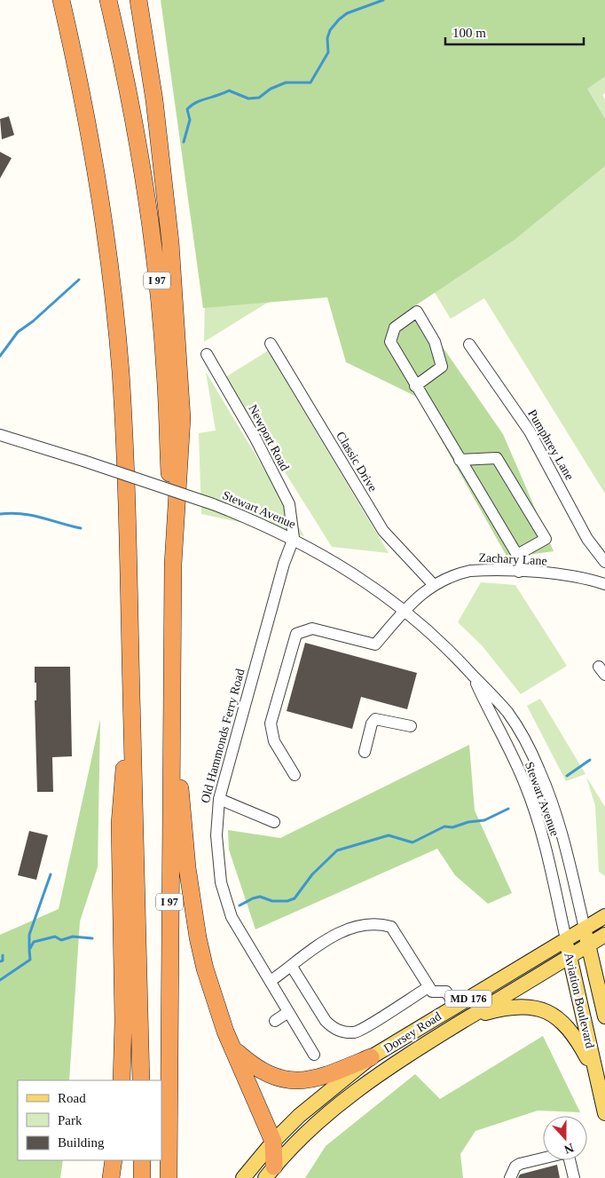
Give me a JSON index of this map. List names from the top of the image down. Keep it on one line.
{"streets":{"highway":["I 97"],"main road":["MD 176","Aviation Boulevard","Dorsey Road"],"street":["Newport Road","Pumphrey Lane","Classic Drive","Stewart Avenue","Zachary Lane","Old Hammonds Ferry Road"]},"crossings":[["Newport Road","Stewart Avenue"],["Newport Road","Old Hammonds Ferry Road"],["Classic Drive","Zachary Lane"],["Stewart Avenue","Zachary Lane"],["Stewart Avenue","Old Hammonds Ferry Road"],["Stewart Avenue","Aviation Boulevard"],["Stewart Avenue","Dorsey Road"],["Aviation Boulevard","Dorsey Road"]],"legend":["Road","Park","Building"],"scale_bar":"100 m","north":"bottom"}
